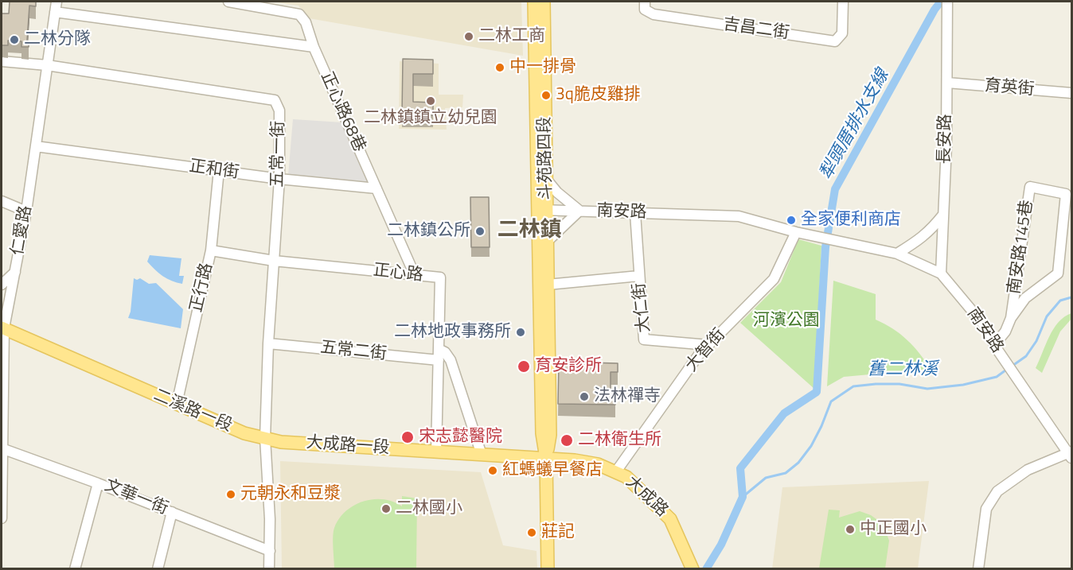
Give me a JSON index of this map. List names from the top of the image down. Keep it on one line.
{"streets":{"main road":["斗苑路四段","二溪路一段","大成路一段","大成路"],"street":["吉昌二街","育英街","正心路68巷","長安路","五常一街","正和街","南安路","仁愛路","南安路145巷","正心路","正行路","大仁街","大智街","五常二街","文華一街"]},"crossings":[["育英街","長安路"],["正心路68巷","正和街"],["正心路68巷","正心路"],["長安路","南安路"],["五常一街","正和街"],["五常一街","仁愛路"],["五常一街","正心路"],["五常一街","五常二街"],["五常一街","二溪路一段"],["五常一街","大成路一段"],["斗苑路四段","南安路"],["斗苑路四段","大成路一段"],["斗苑路四段","大成路"],["正和街","仁愛路"],["正和街","正行路"],["南安路","南安路145巷"],["南安路","大仁街"],["南安路","大智街"],["仁愛路","二溪路一段"],["仁愛路","文華一街"],["正心路","正行路"],["正心路","五常二街"],["正心路","大成路一段"],["正行路","二溪路一段"],["大仁街","大智街"],["大智街","大成路"],["二溪路一段","大成路一段"],["大成路一段","大成路"]],"districts":["二林鎮"],"water":["犁頭厝排水支線","舊二林溪"],"parks":["河濱公園"],"places":["二林工商","二林分隊","中一排骨","3q脆皮雞排","二林鎮鎮立幼兒園","全家便利商店","二林鎮公所","二林地政事務所","育安診所","法林禪寺","宋志懿醫院","二林衛生所","紅螞蟻早餐店","元朝永和豆漿","二林國小","中正國小","莊記"]}
